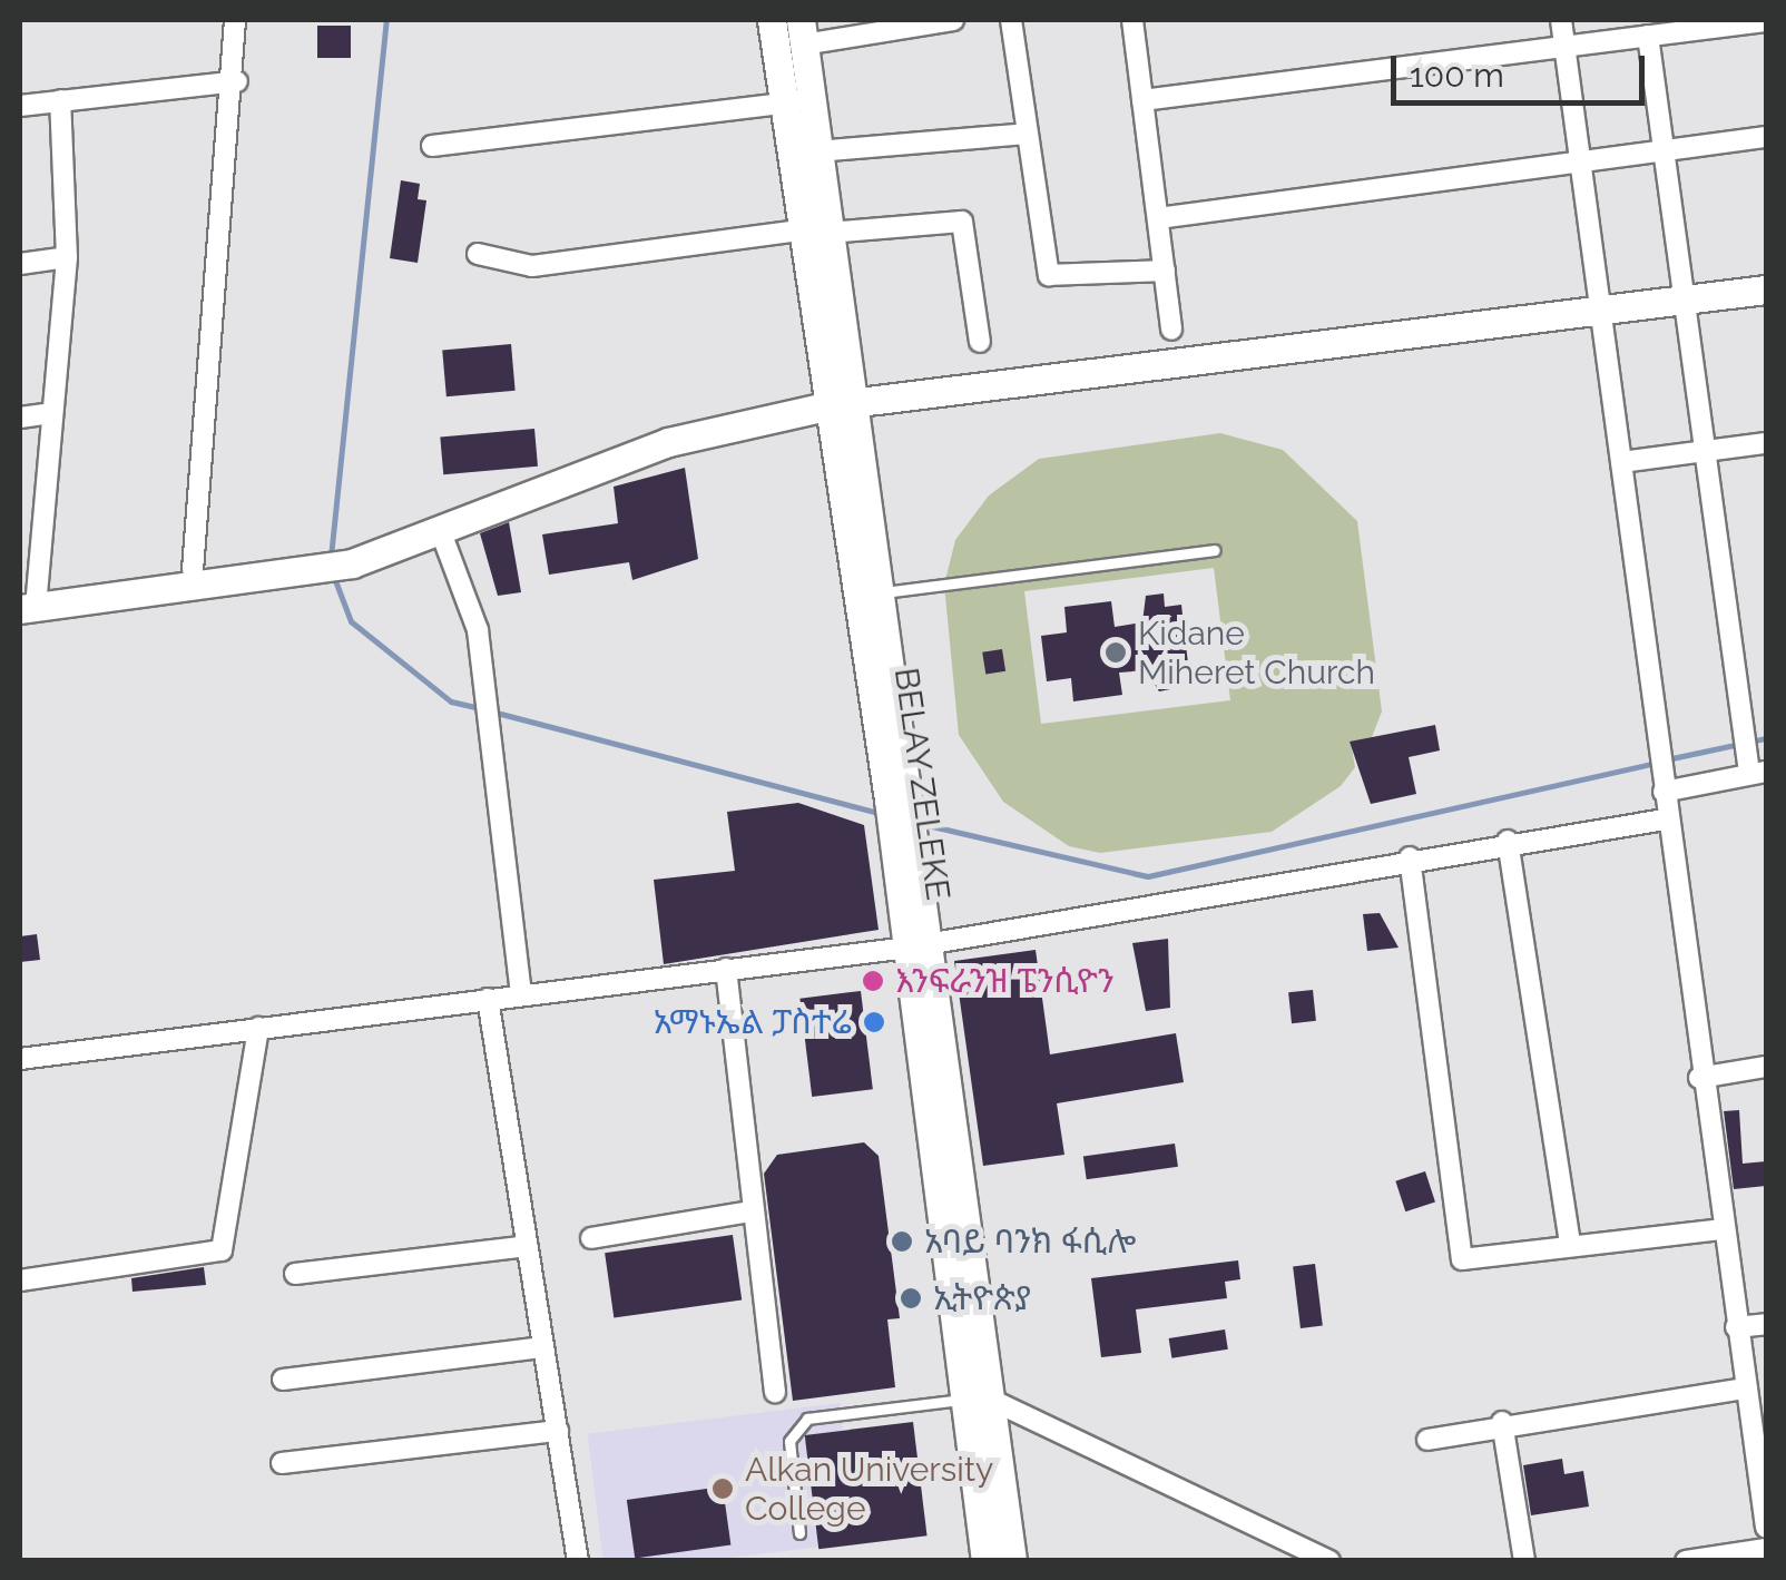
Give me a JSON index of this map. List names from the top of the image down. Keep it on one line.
{"streets":{"street":["BELAY ZELEKE"]},"places":["Kidane Miheret Church","እንፍራንዝ ፔንሲዮን","አማኑኤል ፓስተሬ","አባይ ባንክ ፋሲሎ","ኢትዮጵያ","Alkan University College"],"scale_bar":"100 m"}
